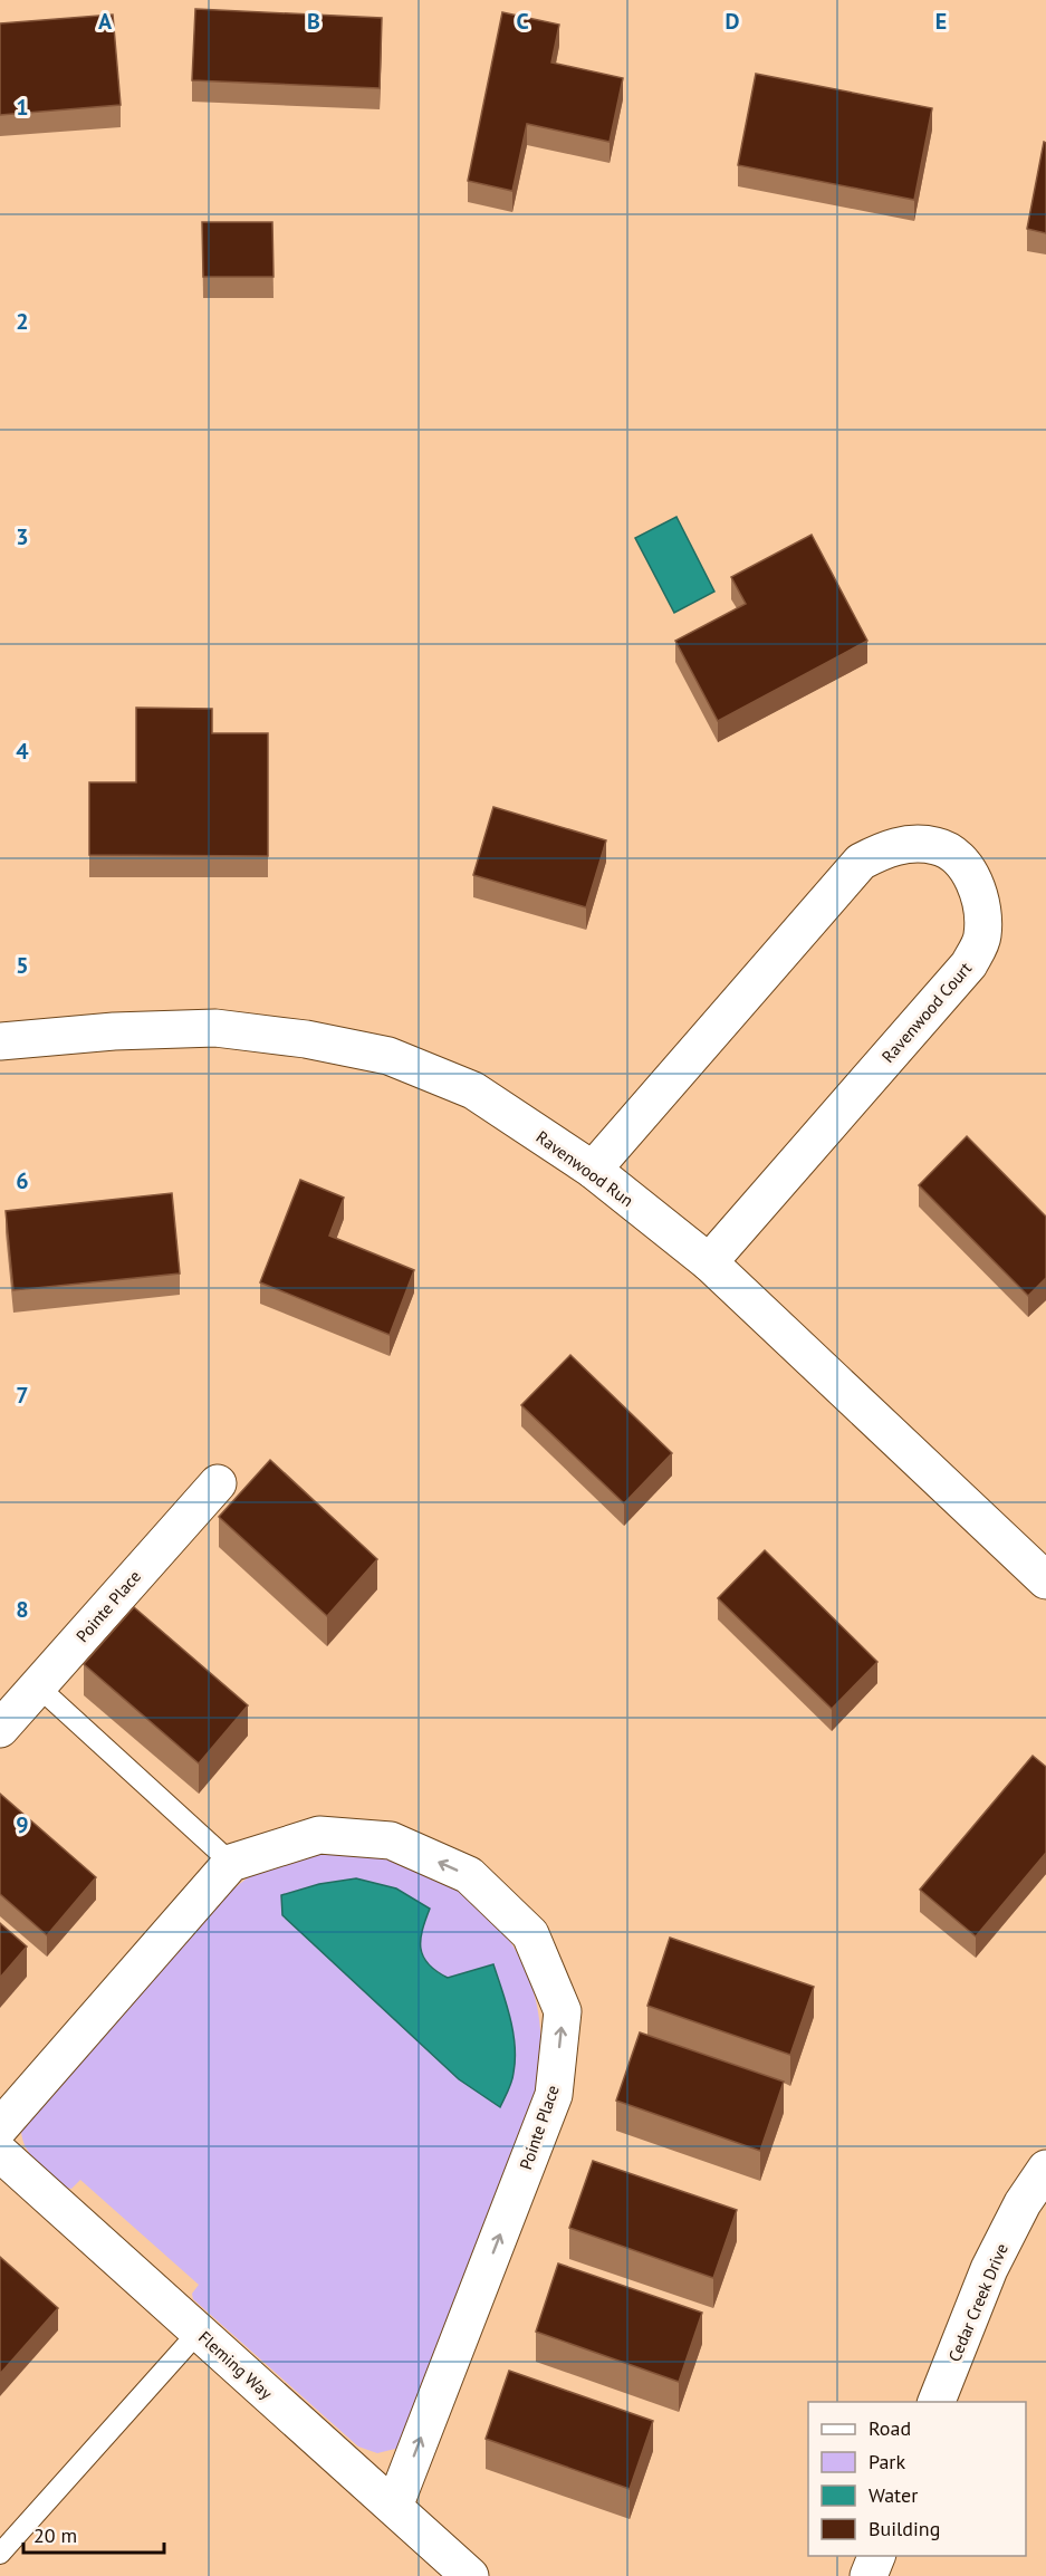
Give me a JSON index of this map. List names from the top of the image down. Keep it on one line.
{"streets":{"street":["Ravenwood Court","Ravenwood Run","Pointe Place","Cedar Creek Drive","Fleming Way"]},"crossings":[["Ravenwood Court","Ravenwood Run"],["Pointe Place","Fleming Way"]],"legend":["Road","Park","Water","Building"],"scale_bar":"20 m","grid":{"columns":["A","B","C","D","E"],"rows":["1","2","3","4","5","6","7","8","9"]}}
